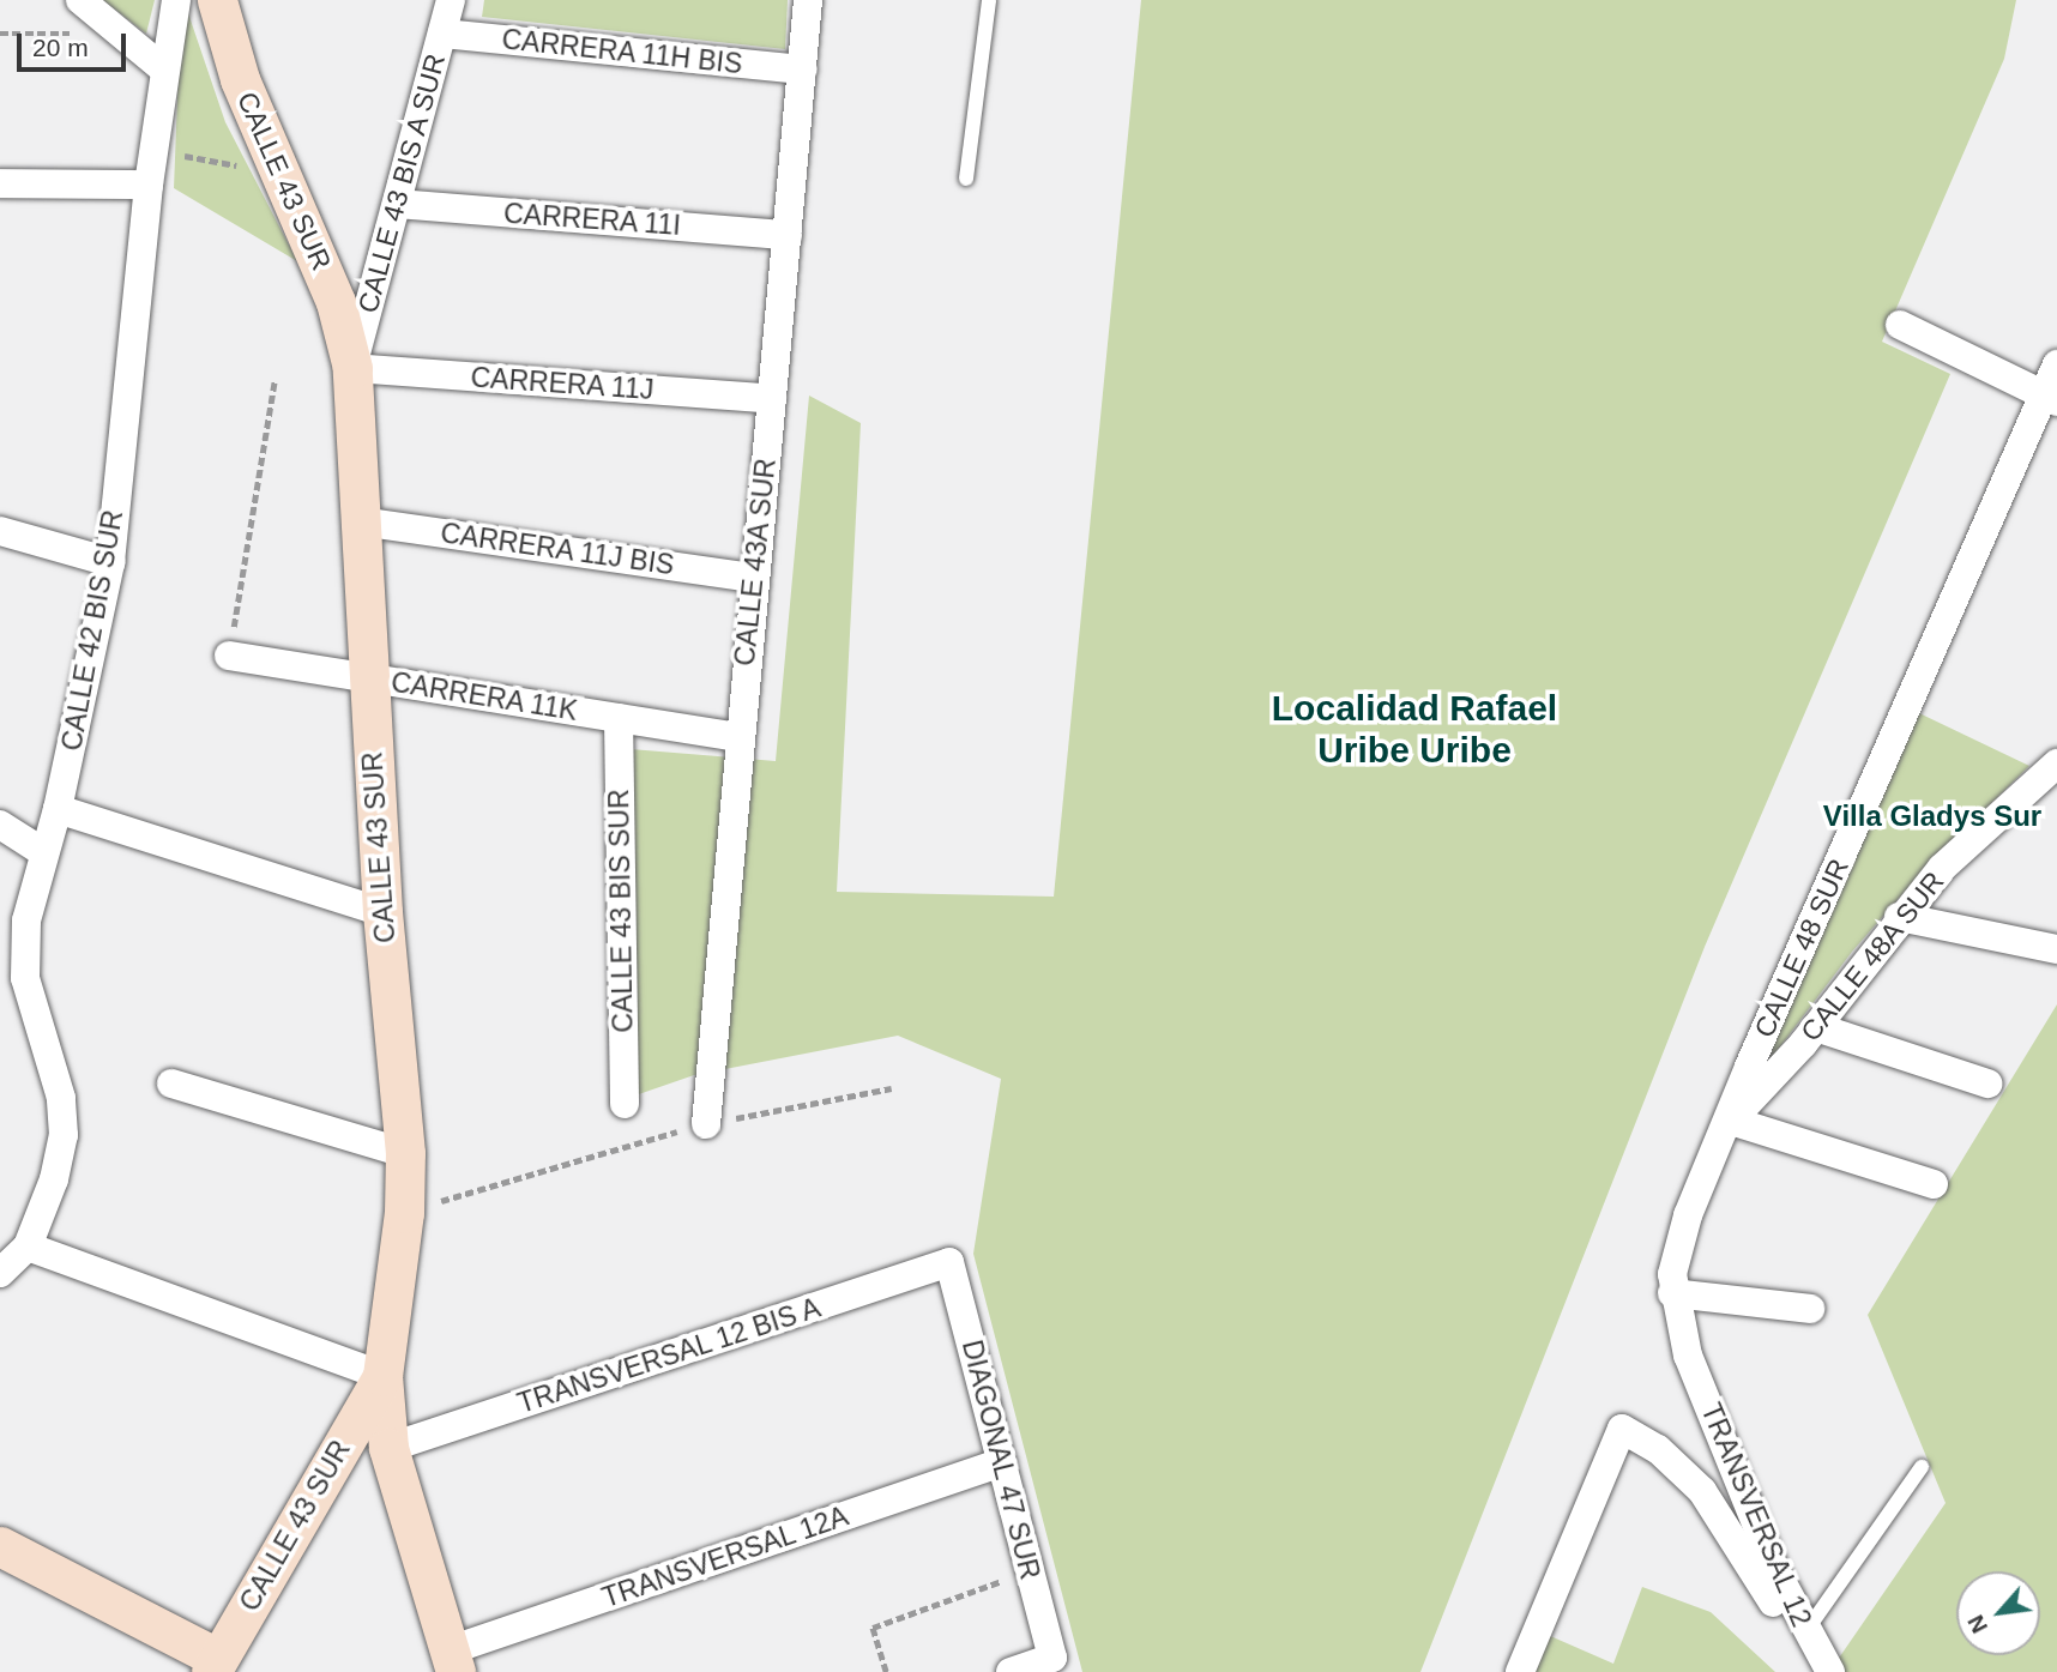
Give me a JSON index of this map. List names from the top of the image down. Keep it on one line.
{"streets":{"street":["CARRERA 11H BIS","CALLE 43 SUR","CALLE 43 BIS A SUR","CARRERA 11I","CARRERA 11J","CARRERA 11J BIS","CALLE 43A SUR","CALLE 42 BIS SUR","CARRERA 11K","CALLE 43 BIS SUR","CALLE 48 SUR","CALLE 48A SUR","TRANSVERSAL 12 BIS A","DIAGONAL 47 SUR","TRANSVERSAL 12","TRANSVERSAL 12A"]},"crossings":[["CARRERA 11H BIS","CALLE 43 BIS A SUR"],["CARRERA 11H BIS","CALLE 43A SUR"],["CALLE 43 SUR","CALLE 43 BIS A SUR"],["CALLE 43 SUR","CARRERA 11J"],["CALLE 43 SUR","CARRERA 11J BIS"],["CALLE 43 SUR","CARRERA 11K"],["CALLE 43 BIS A SUR","CARRERA 11I"],["CALLE 43 BIS A SUR","CARRERA 11J"],["CARRERA 11I","CALLE 43A SUR"],["CARRERA 11J","CALLE 43A SUR"],["CARRERA 11J BIS","CALLE 43A SUR"],["CALLE 43A SUR","CARRERA 11K"],["CARRERA 11K","CALLE 43 BIS SUR"],["CALLE 48 SUR","CALLE 48A SUR"],["CALLE 48 SUR","TRANSVERSAL 12"],["TRANSVERSAL 12 BIS A","DIAGONAL 47 SUR"],["DIAGONAL 47 SUR","TRANSVERSAL 12A"]],"districts":["Localidad Rafael Uribe Uribe","Villa Gladys Sur"],"scale_bar":"20 m","north":"bottom left"}
